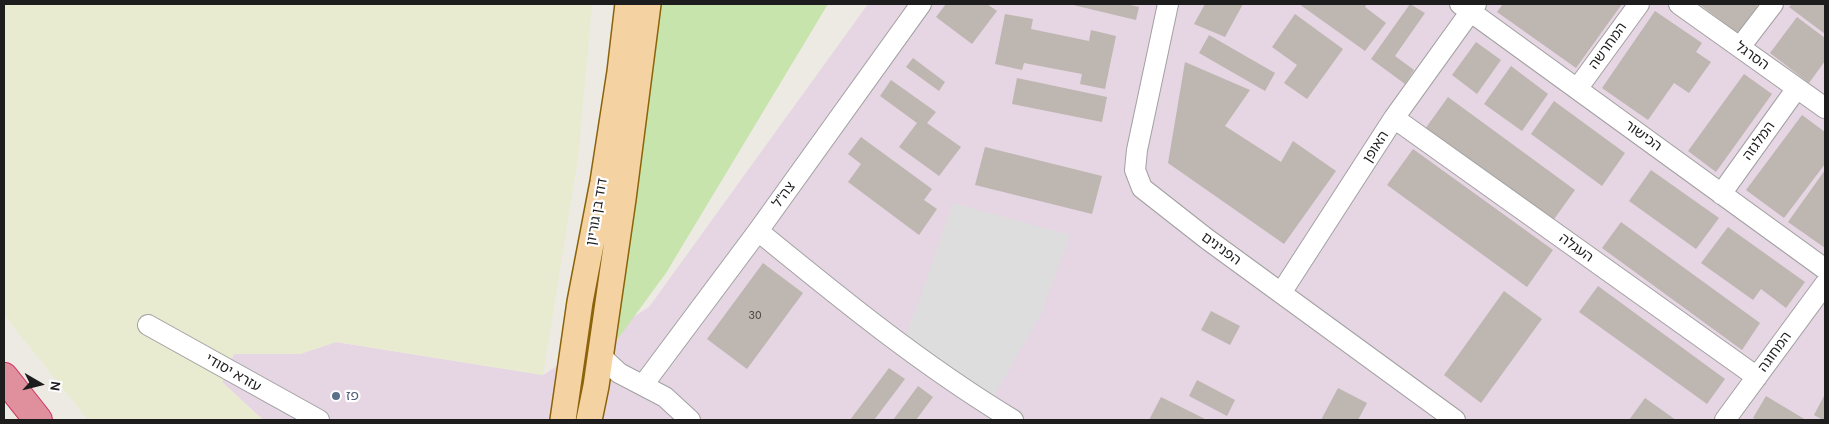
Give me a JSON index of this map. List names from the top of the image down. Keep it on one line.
{"streets":{"main road":["דוד בן גוריון"],"street":["המחרשה","הסרגל","הכישור","המלגזה","האופן","צה\"ל","העגלה","הפנינים","המחוגה","עזרא יסודי"]},"crossings":[["המחרשה","הכישור"],["הסרגל","המלגזה"],["הכישור","המלגזה"],["הכישור","האופן"],["האופן","העגלה"],["האופן","הפנינים"],["העגלה","המחוגה"]],"places":["פז"],"house_numbers":["30"],"north":"right"}
